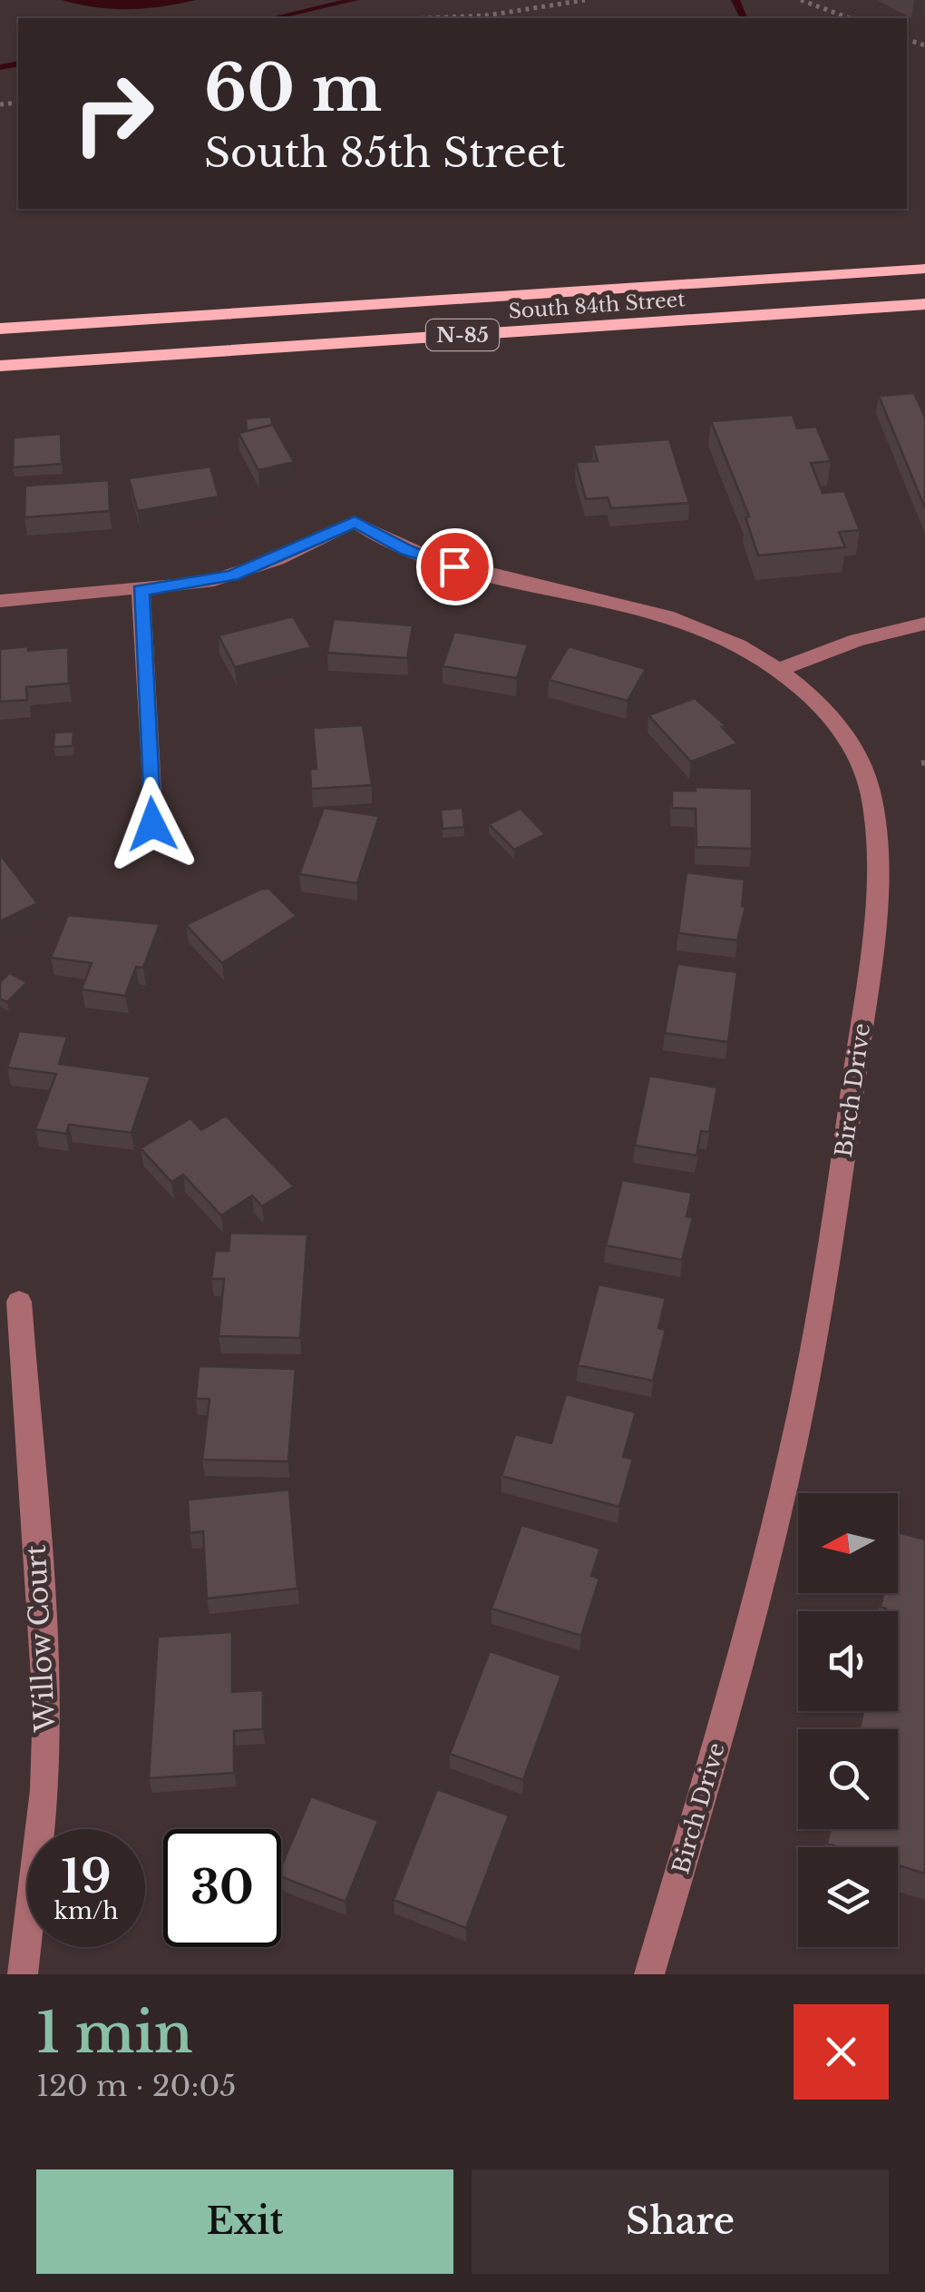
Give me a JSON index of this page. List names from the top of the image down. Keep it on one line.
{"streets":{"main road":["South 84th Street","N-85"],"street":["Birch Drive","Willow Court"]},"north":"left","page":{"turn":["60 m","South 85th Street"],"speed":"19 km/h","limit":"30","heading":["1 min","120 m · 20:05"],"buttons":["Exit","Share"]}}
